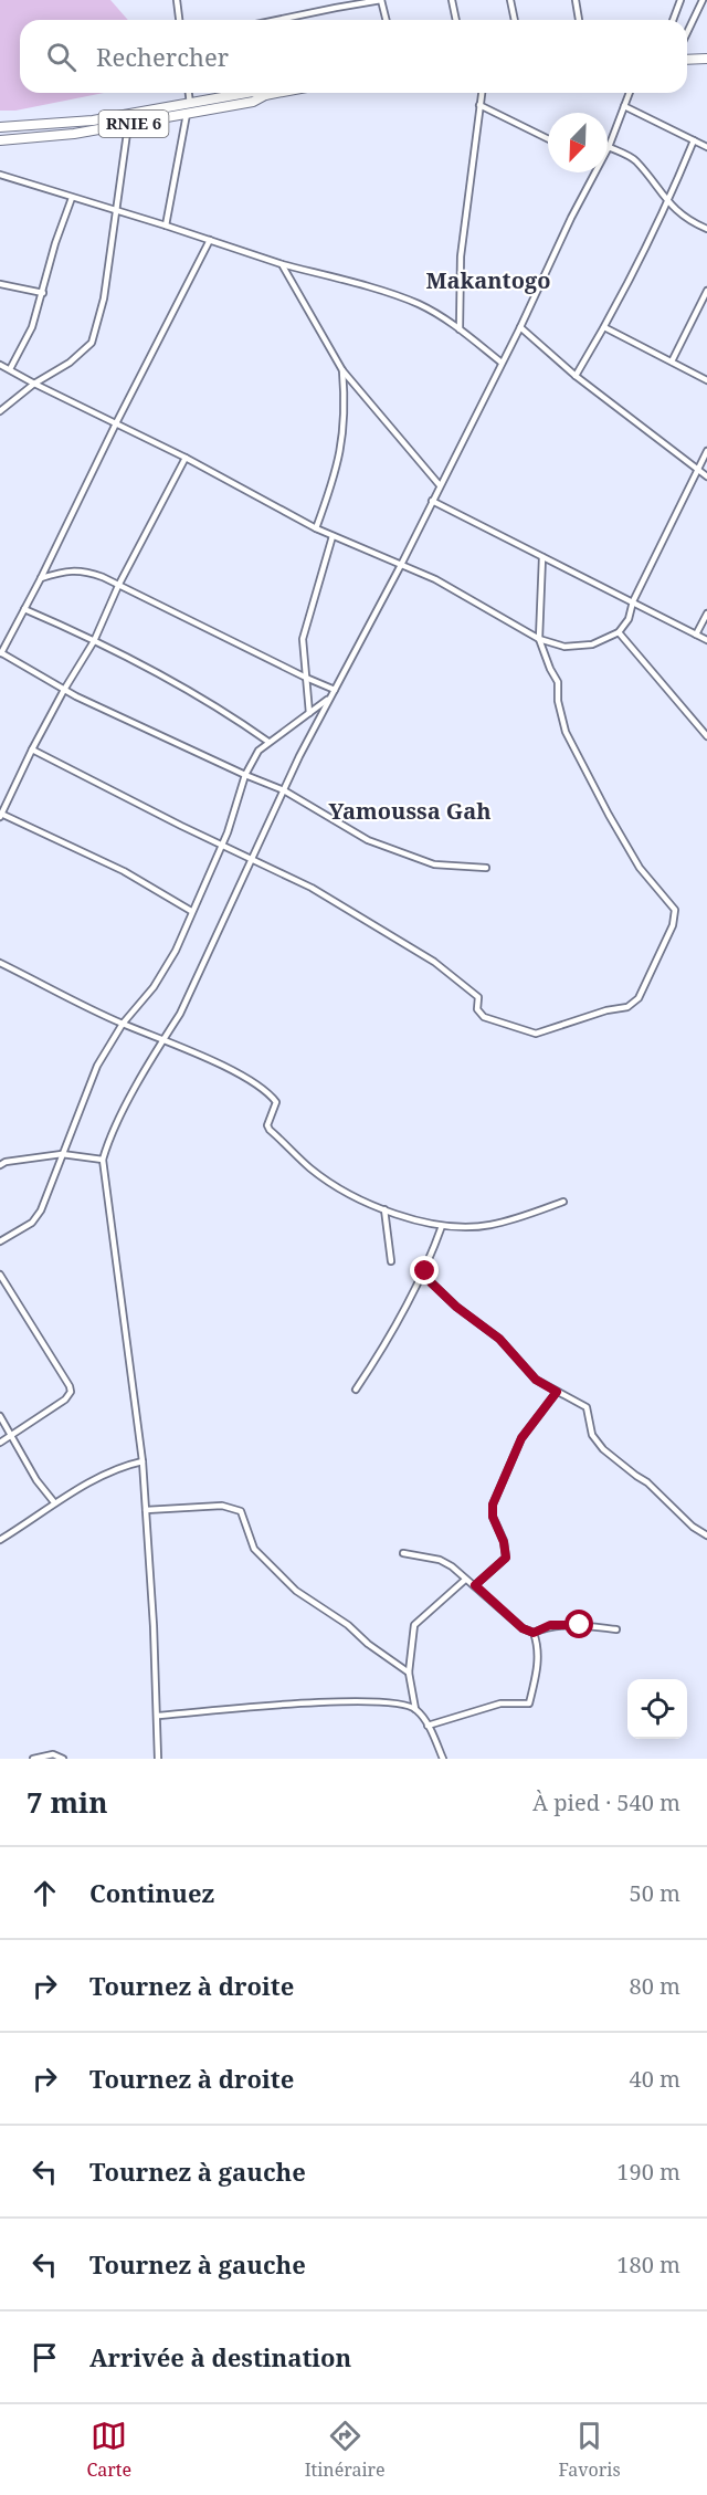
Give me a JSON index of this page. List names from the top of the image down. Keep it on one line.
{"streets":{"main road":["RNIE 6"]},"districts":["Makantogo","Yamoussa Gah"],"north":"bottom left","page":{"search":"Rechercher","heading":["7 min","À pied · 540 m"],"list":[["Continuez","50 m"],["Tournez à droite","80 m"],["Tournez à droite","40 m"],["Tournez à gauche","190 m"],["Tournez à gauche","180 m"],"Arrivée à destination"],"nav":["Carte","Itinéraire","Favoris"]}}
